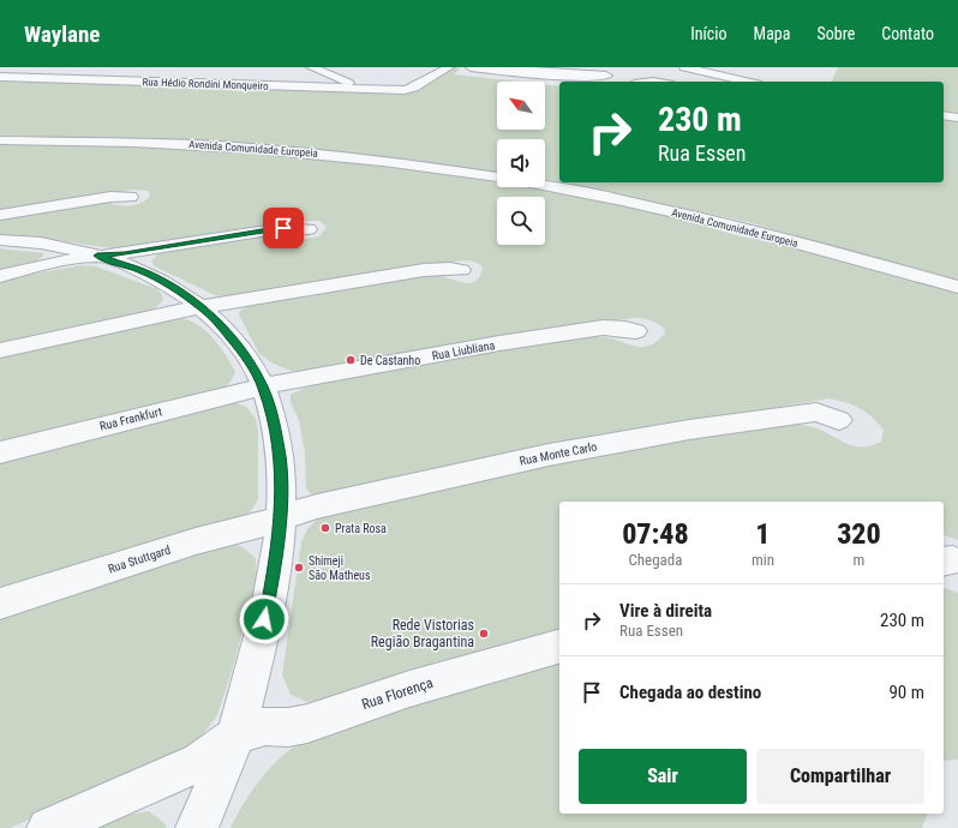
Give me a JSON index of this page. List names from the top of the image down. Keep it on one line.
{"streets":{"street":["Rua Hédio Rondini Monqueiro","Avenida Comunidade Europeia","Rua Liubliana","Rua Frankfurt","Rua Monte Carlo","Rua Stuttgard","Rua Florença"]},"crossings":[["Rua Liubliana","Rua Frankfurt"],["Rua Monte Carlo","Rua Stuttgard"]],"places":["De Castanho","Prata Rosa","Shimeji São Matheus","Rede Vistorias Região Bragantina"],"north":"top left","page":{"header":"Waylane","nav":["Início","Mapa","Sobre","Contato"],"turn":["230 m","Rua Essen"],"eta":["07:48","Chegada","1","min","320","m"],"list":[{"name":"Vire à direita","note":"Rua Essen","value":"230 m"},{"name":"Chegada ao destino","value":"90 m"}],"buttons":["Sair","Compartilhar"]}}
